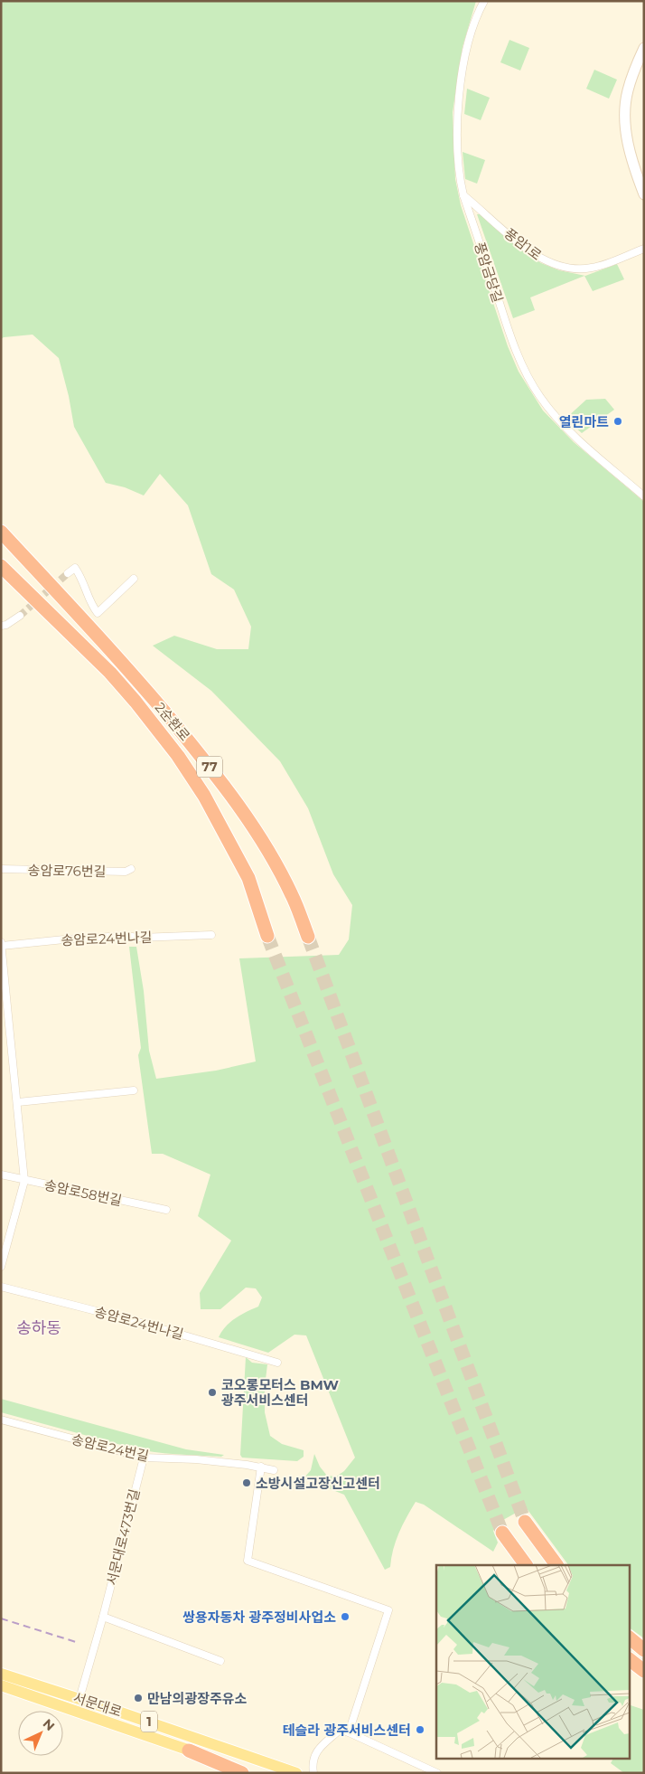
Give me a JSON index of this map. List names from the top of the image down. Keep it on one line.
{"streets":{"highway":["2순환로","77"],"main road":["서문대로","1"],"street":["풍암1로","풍암금당길","송암로76번길","송암로24번나길","송암로58번길","송암로24번길","서문대로473번길"]},"crossings":[["풍암1로","풍암금당길"],["송암로24번길","서문대로473번길"],["서문대로473번길","서문대로"]],"districts":["송하동"],"places":["열린마트","코오롱모터스 BMW 광주서비스센터","소방시설고장신고센터","쌍용자동차 광주정비사업소","만남의광장주유소","테슬라 광주서비스센터"],"north":"top right"}
